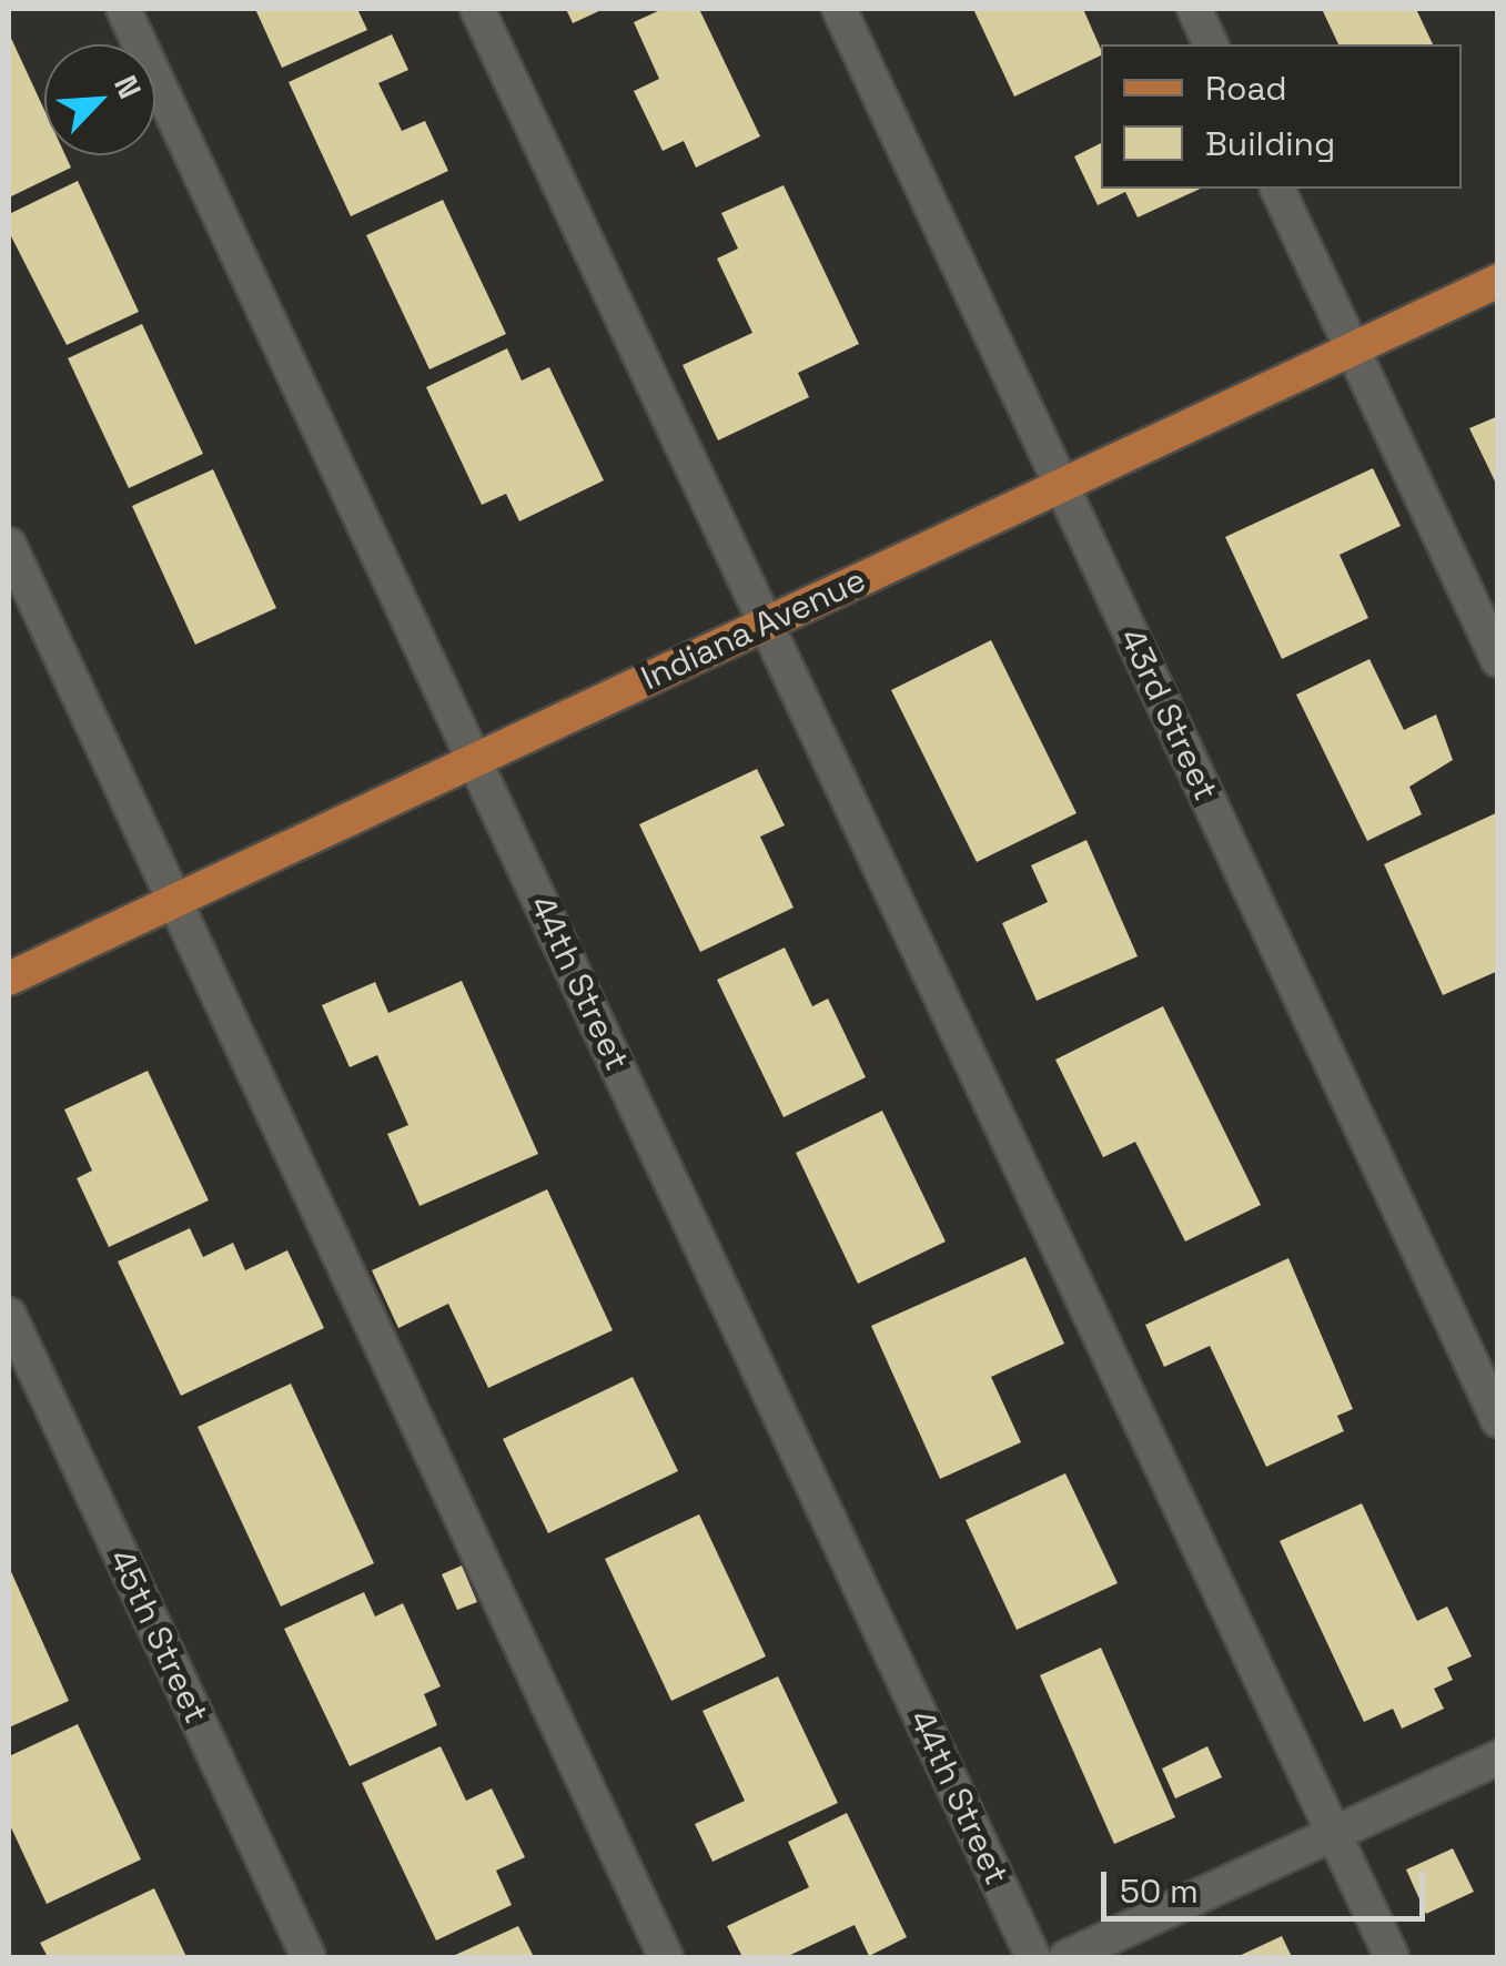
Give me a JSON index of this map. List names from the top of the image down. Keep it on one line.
{"streets":{"main road":["Indiana Avenue"],"street":["43rd Street","44th Street","45th Street"]},"crossings":[["Indiana Avenue","43rd Street"],["Indiana Avenue","44th Street"]],"legend":["Road","Building"],"scale_bar":"50 m","north":"top right"}
